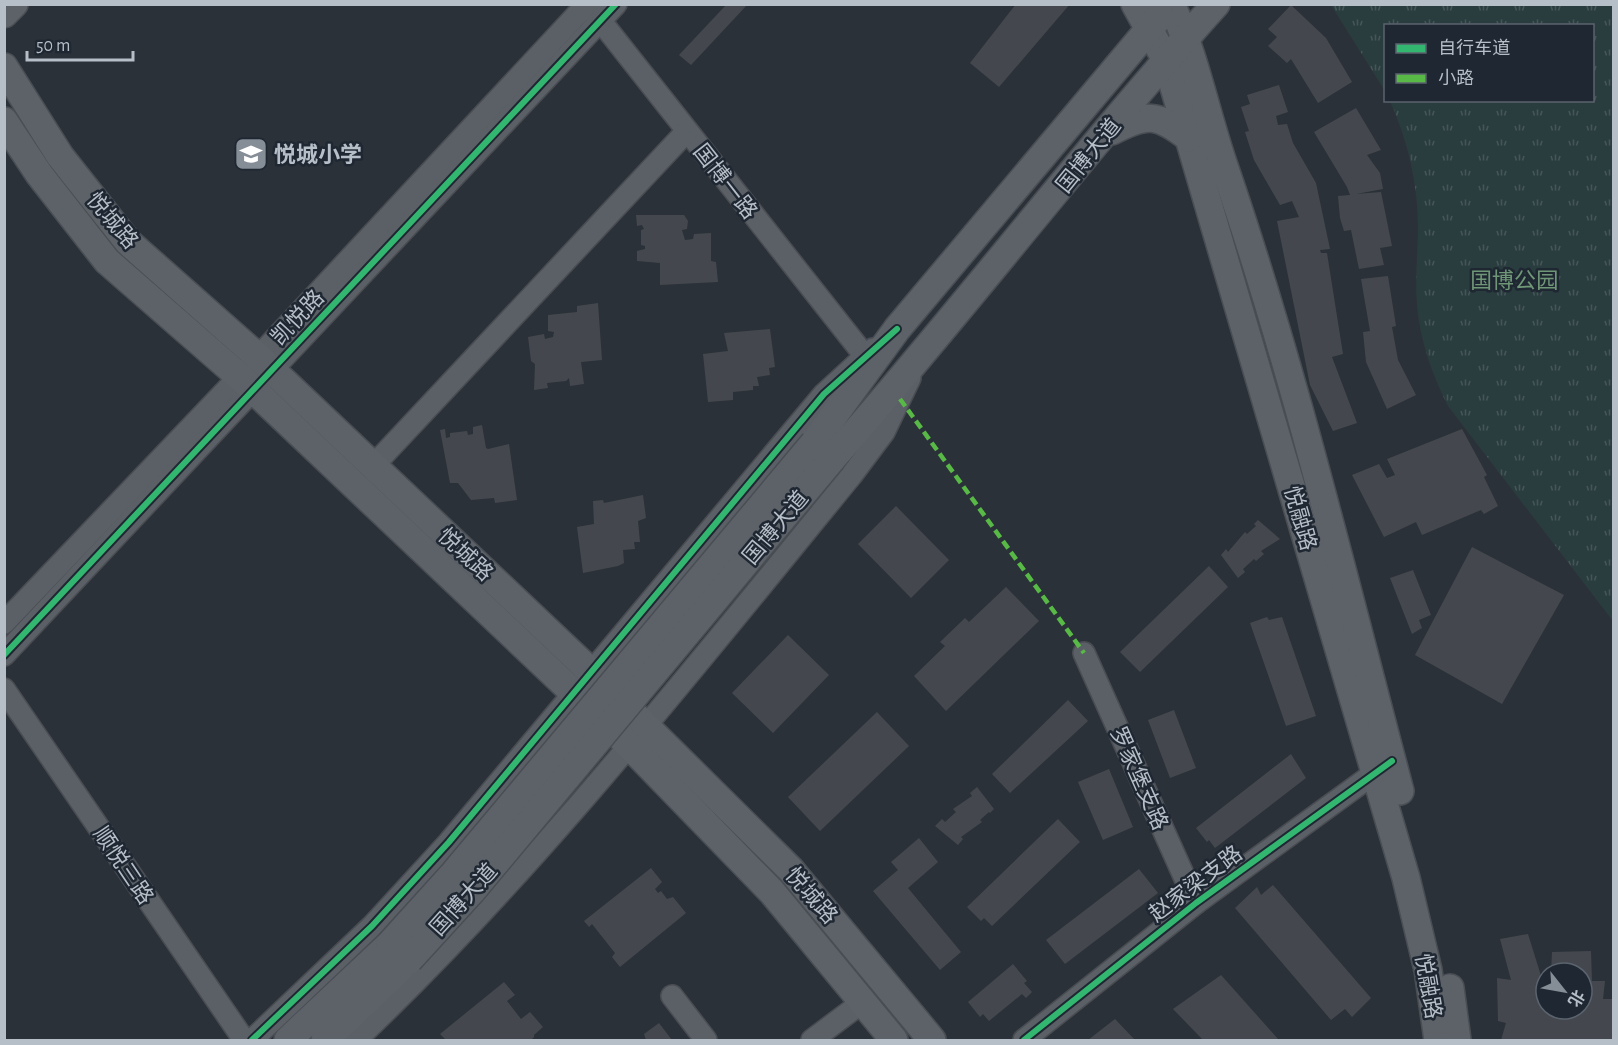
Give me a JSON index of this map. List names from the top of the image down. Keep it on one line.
{"streets":{"main road":["国博大道","悦城路","悦融路"],"street":["国博一路","凯悦路","罗家堡支路","顺悦三路","赵家梁支路"]},"crossings":[["国博大道","悦融路"],["国博一路","凯悦路"],["悦城路","凯悦路"],["悦融路","赵家梁支路"],["罗家堡支路","赵家梁支路"]],"parks":["国博公园"],"places":{"school or university":["悦城小学"]},"legend":["自行车道","小路"],"scale_bar":"50 m","north":"bottom right"}
